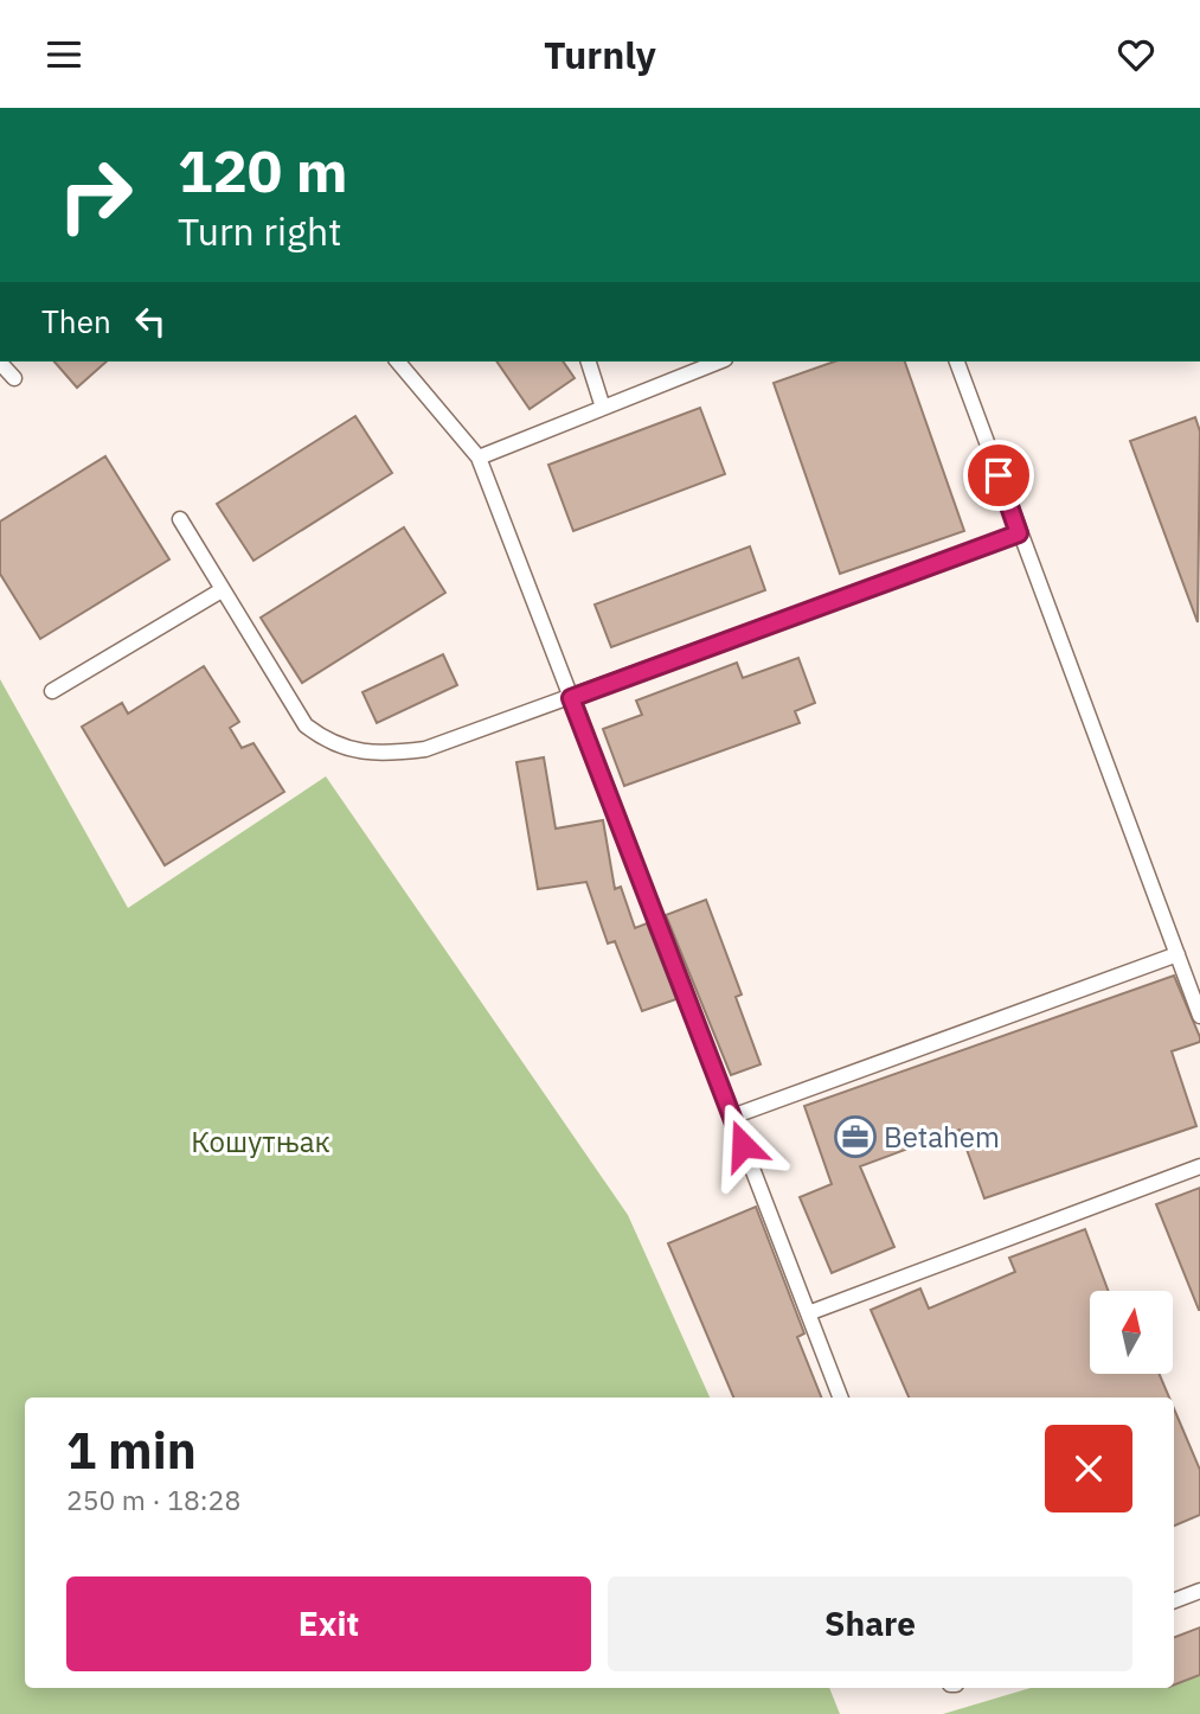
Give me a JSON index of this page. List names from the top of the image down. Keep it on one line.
{"parks":["Кошутњак"],"places":{"office":["Betahem"]},"north":"top","page":{"header":"Turnly","turn":["120 m","Turn right"],"then":"Then","heading":["1 min","250 m · 18:28"],"buttons":["Exit","Share"]}}
